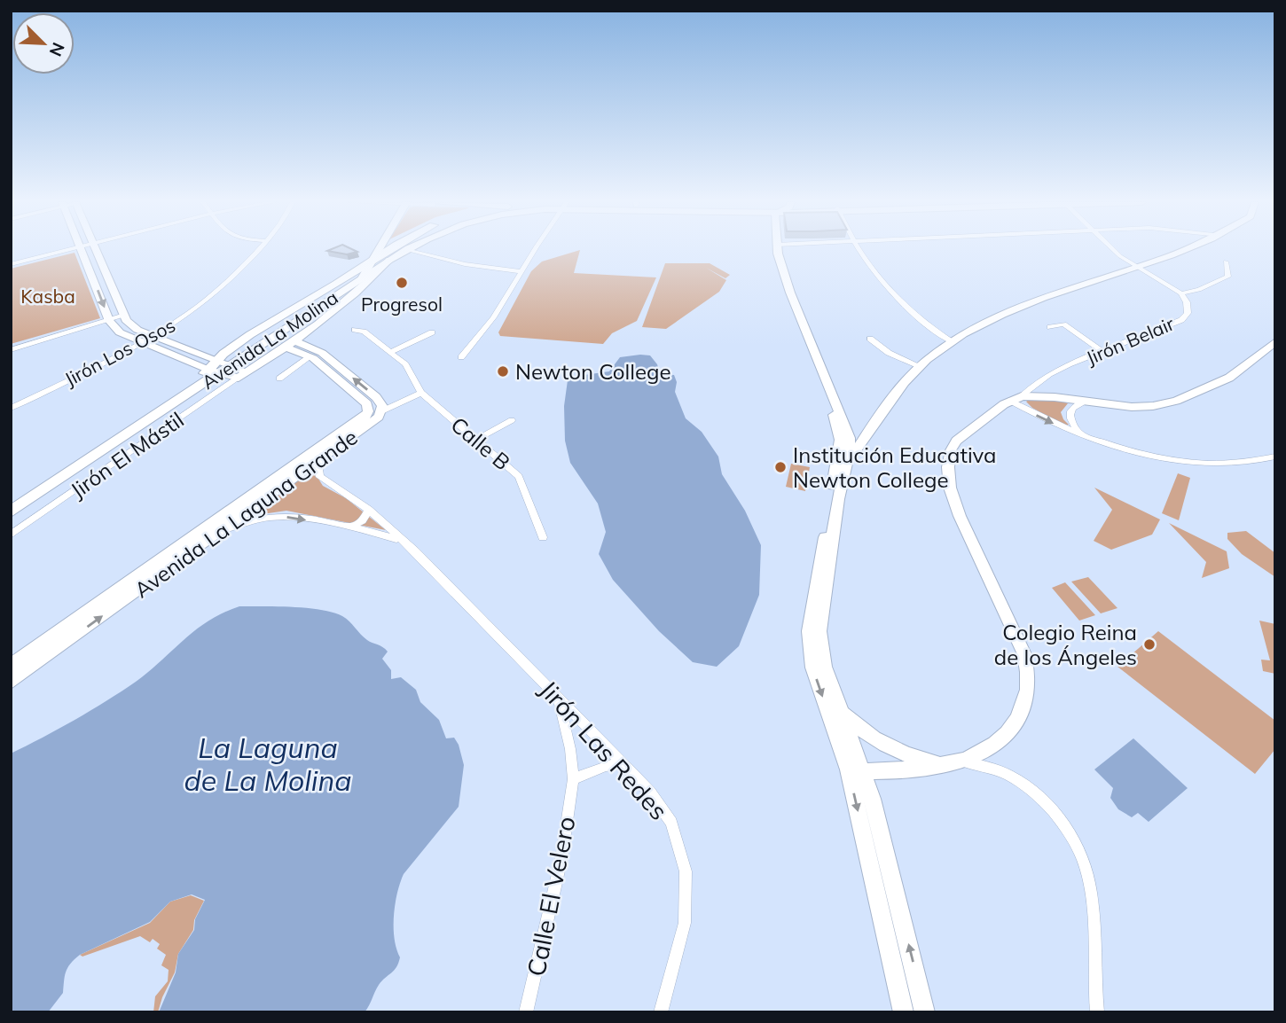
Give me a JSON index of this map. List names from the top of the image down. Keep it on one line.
{"streets":{"main road":["Avenida La Molina"],"street":["Jirón Belair","Jirón Los Osos","Calle B","Jirón El Mástil","Avenida La Laguna Grande","Jirón Las Redes","Calle El Velero"]},"crossings":[["Avenida La Molina","Jirón El Mástil"],["Jirón El Mástil","Avenida La Laguna Grande"],["Avenida La Laguna Grande","Jirón Las Redes"],["Jirón Las Redes","Calle El Velero"]],"water":["La Laguna de La Molina"],"parks":["Kasba"],"places":["Progresol","Newton College","Institución Educativa Newton College","Colegio Reina de los Ángeles"],"north":"bottom right"}
